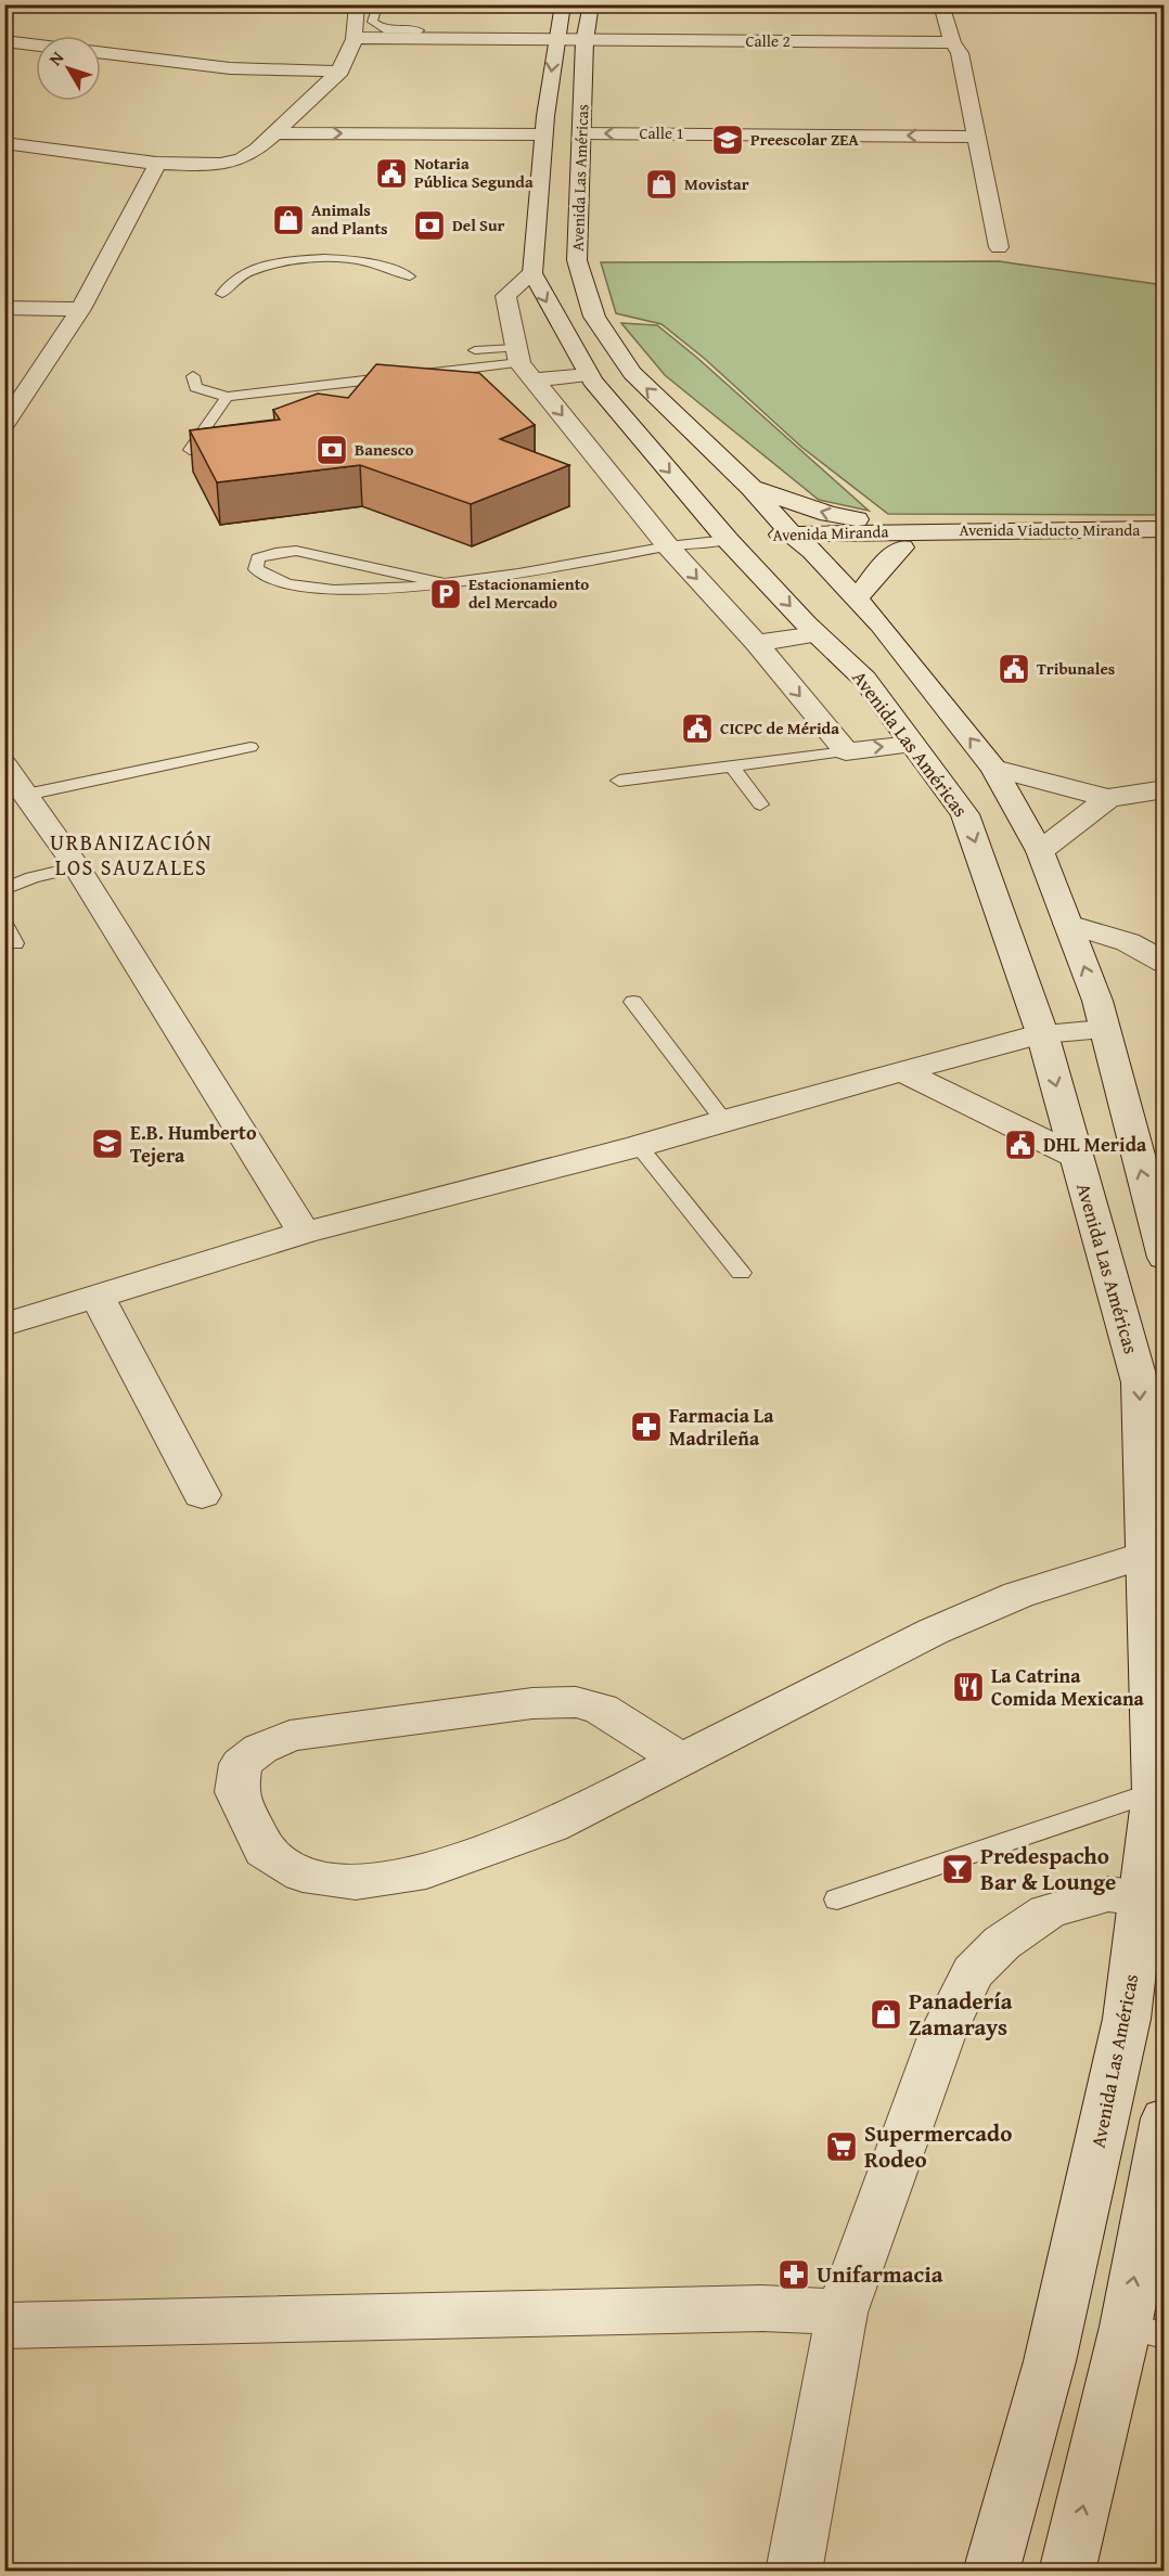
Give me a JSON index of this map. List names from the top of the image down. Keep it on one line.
{"streets":{"street":["Calle 2","Calle 1","Avenida Las Américas","Avenida Viaducto Miranda","Avenida Miranda"]},"crossings":[["Calle 2","Avenida Las Américas"],["Calle 1","Avenida Las Américas"],["Avenida Las Américas","Avenida Miranda"],["Avenida Viaducto Miranda","Avenida Miranda"]],"one_way":["Calle 1"],"districts":["URBANIZACIÓN LOS SAUZALES"],"places":{"school or university":["Preescolar ZEA","E.B. Humberto Tejera"],"public building":["Notaria Pública Segunda","Tribunales","CICPC de Mérida","DHL Merida"],"shop":["Movistar","Animals and Plants","Panadería Zamarays"],"bank":["Del Sur","Banesco"],"parking":["Estacionamiento del Mercado"],"pharmacy":["Farmacia La Madrileña","Unifarmacia"],"restaurant":["La Catrina Comida Mexicana"],"bar":["Predespacho Bar & Lounge"],"supermarket":["Supermercado Rodeo"]},"north":"top left"}
